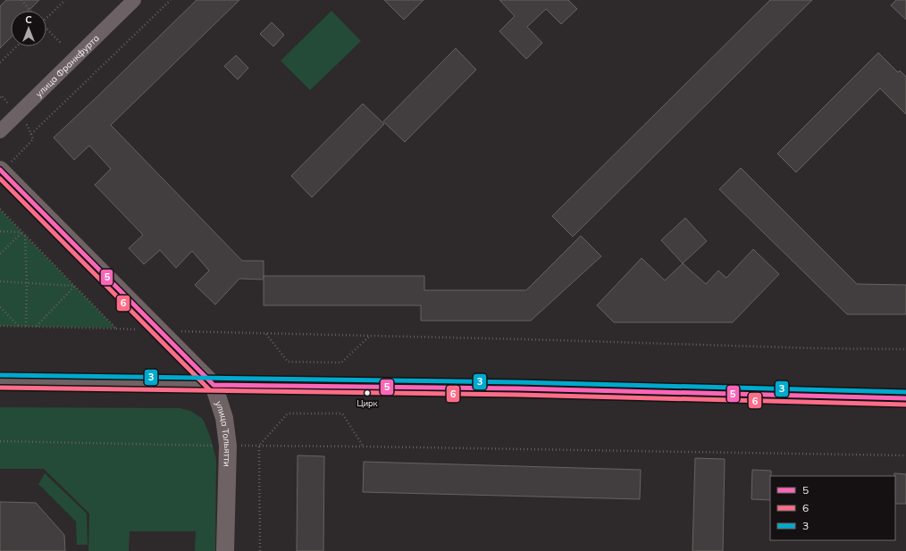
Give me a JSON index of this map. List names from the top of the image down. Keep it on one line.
{"streets":{"main road":["улица Тольятти"],"street":["улица Франкфурта"]},"places":["Цирк"],"lines":["transit line 5","transit line 6","transit line 3"],"legend":["5","6","3"],"north":"top"}
